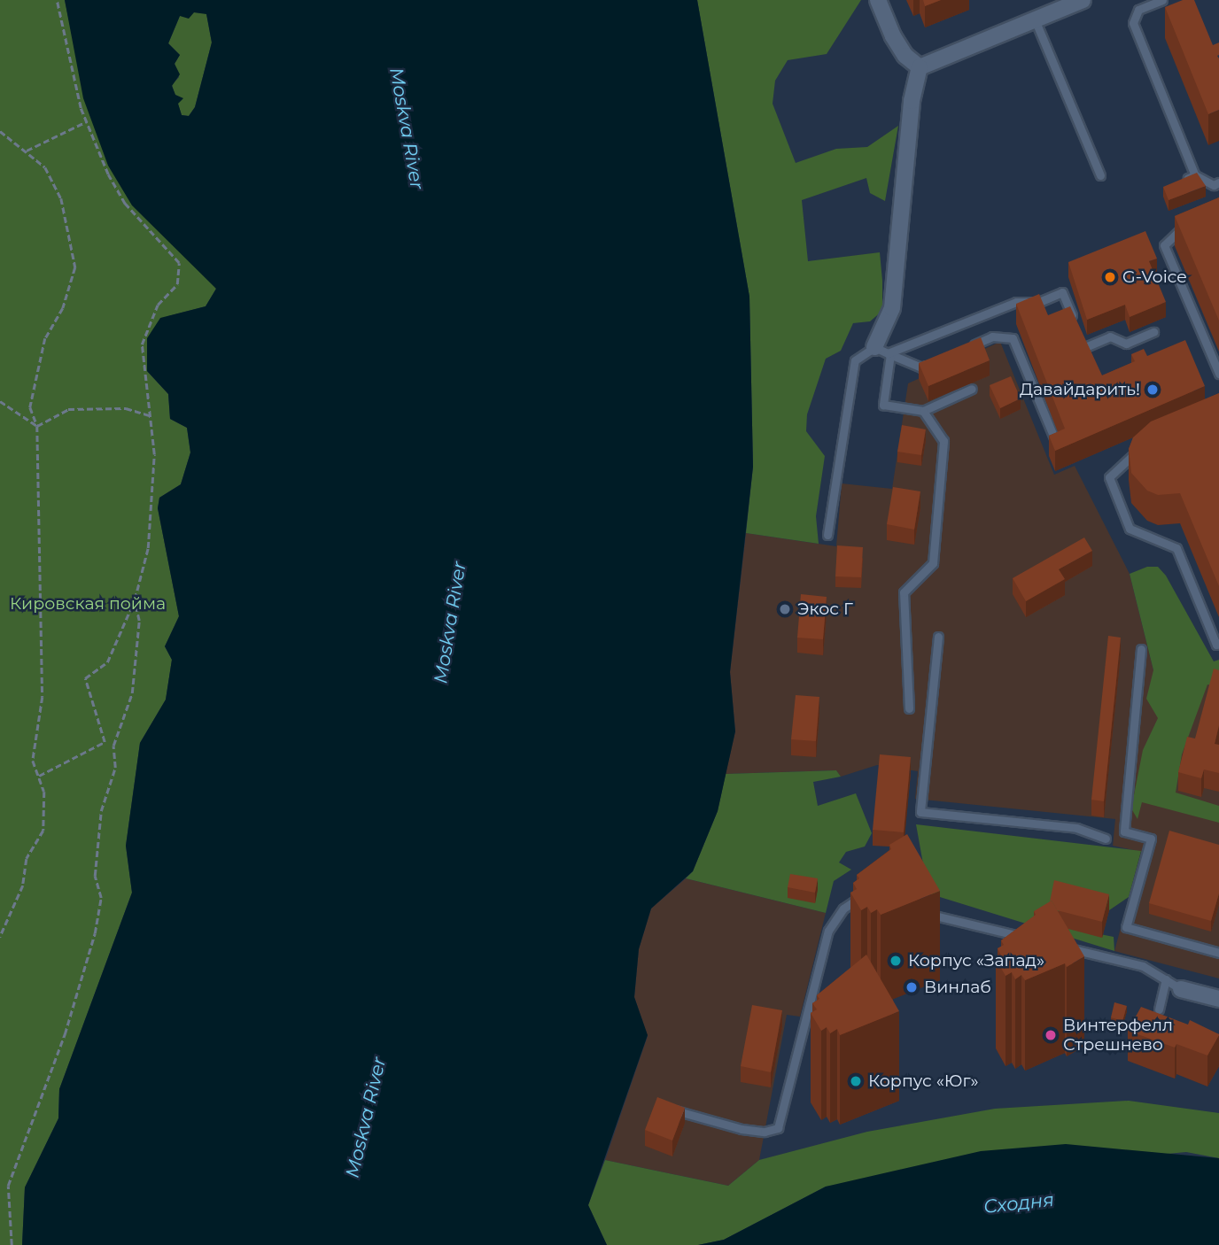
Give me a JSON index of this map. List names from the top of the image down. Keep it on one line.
{"water":["Moskva River","Сходня"],"parks":["Кировская пойма"],"places":["G-Voice","Давайдарить!","Экос Г","Корпус «Запад»","Винлаб","Винтерфелл Стрешнево","Корпус «Юг»"]}
